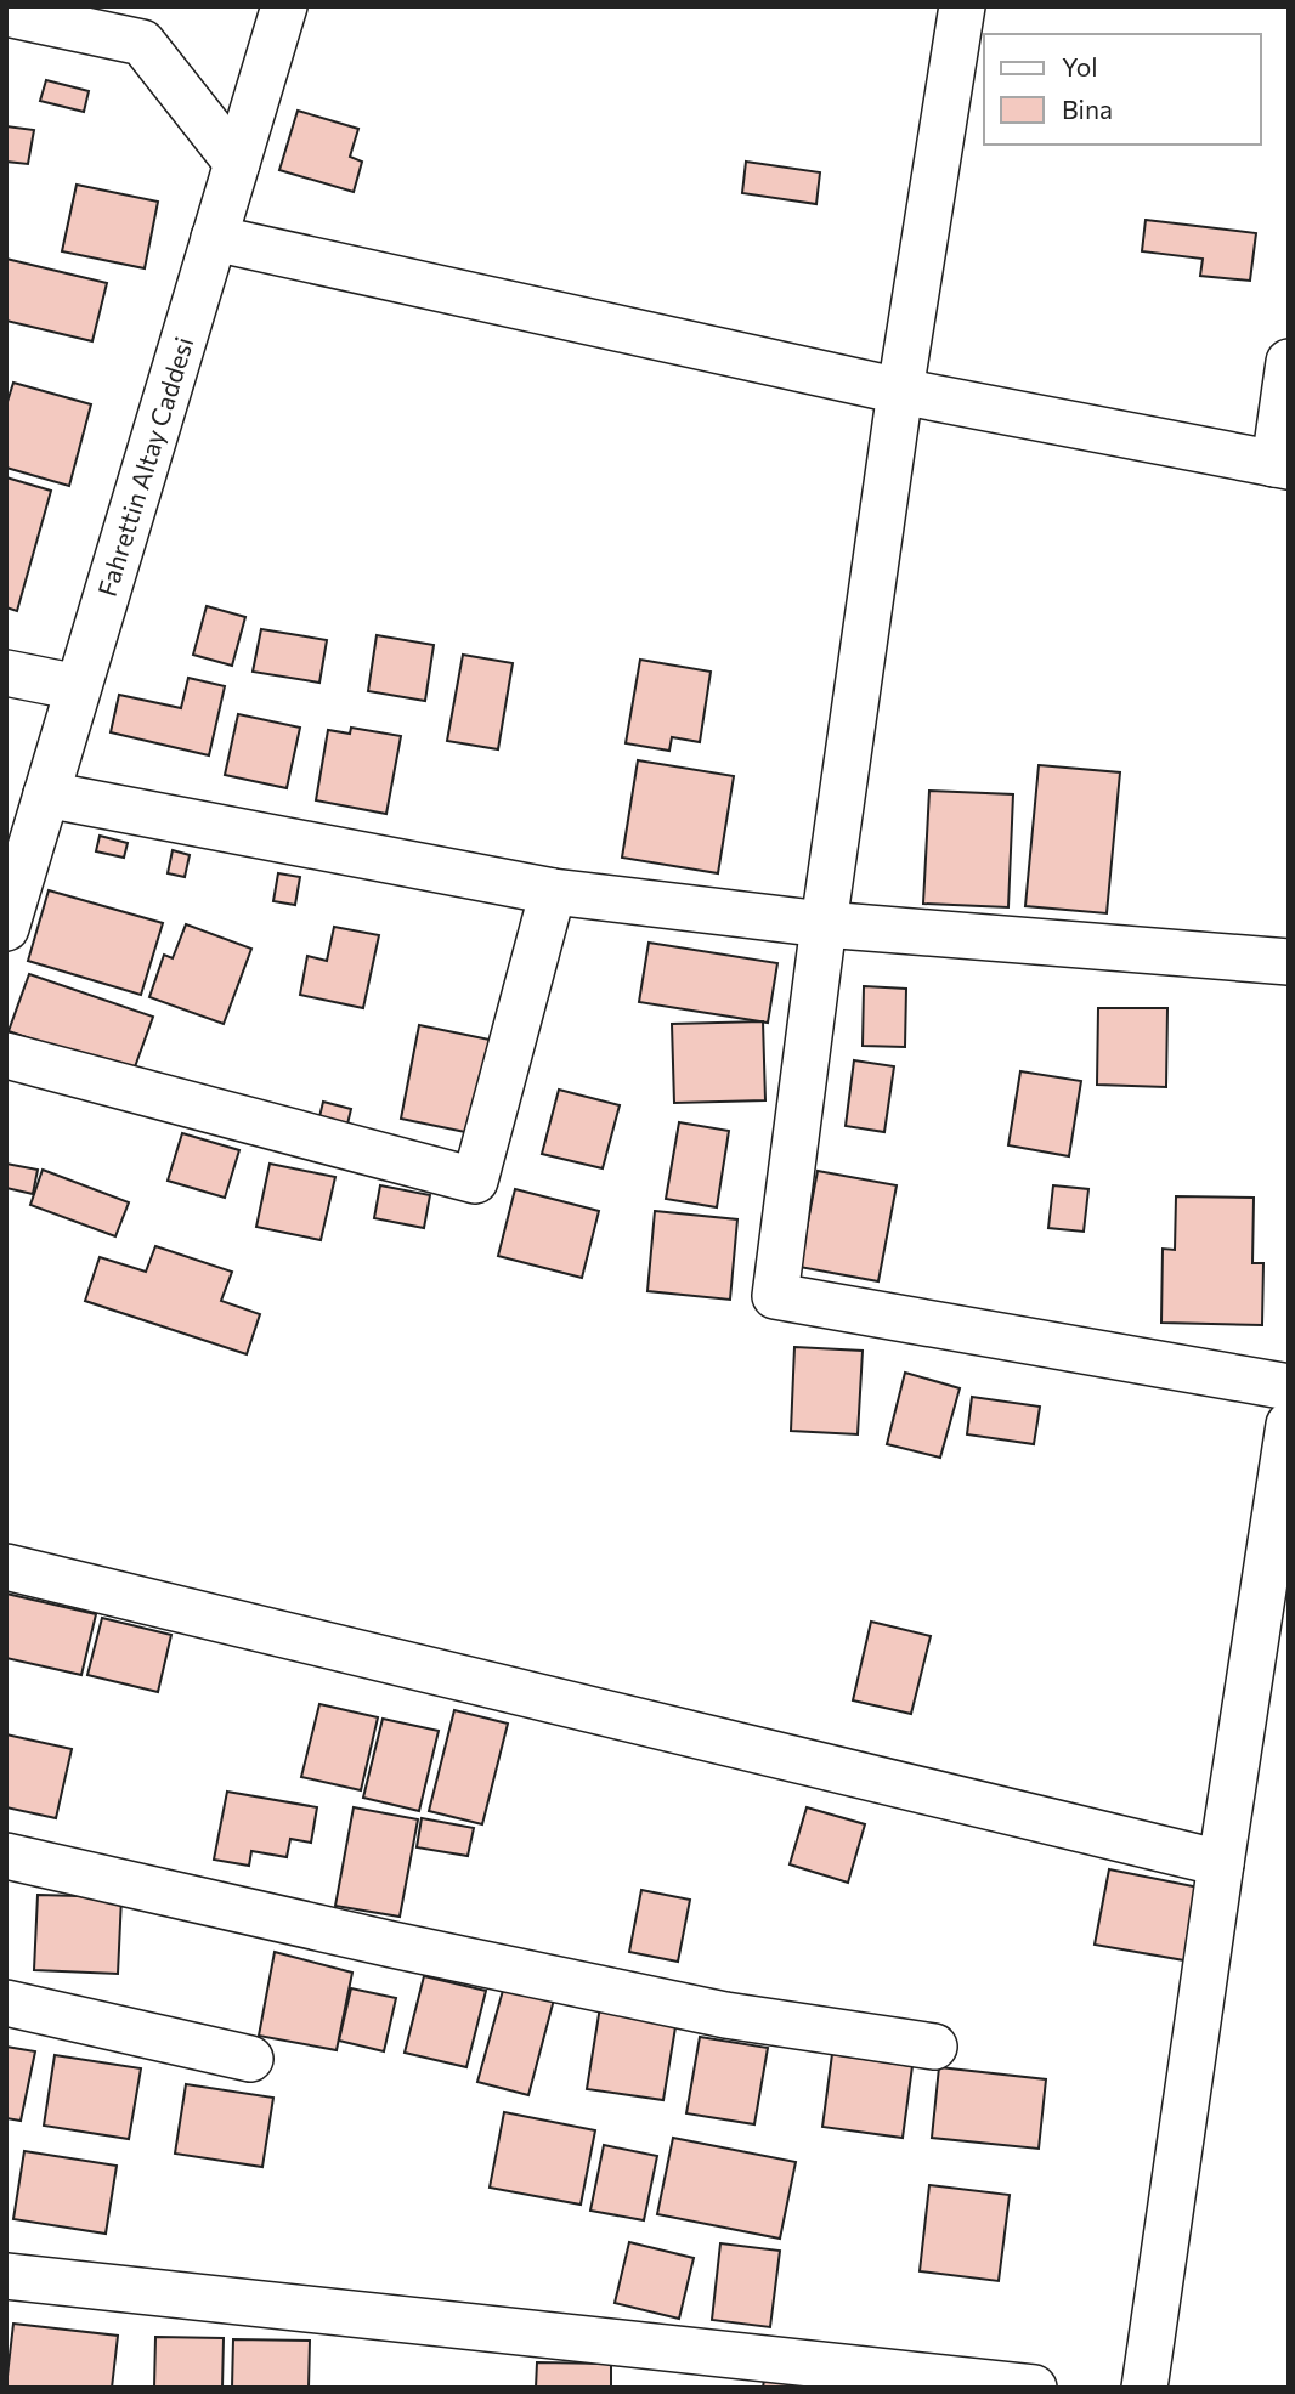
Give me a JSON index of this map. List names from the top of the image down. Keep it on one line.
{"streets":{"street":["Fahrettin Altay Caddesi"]},"legend":["Yol","Bina"]}
